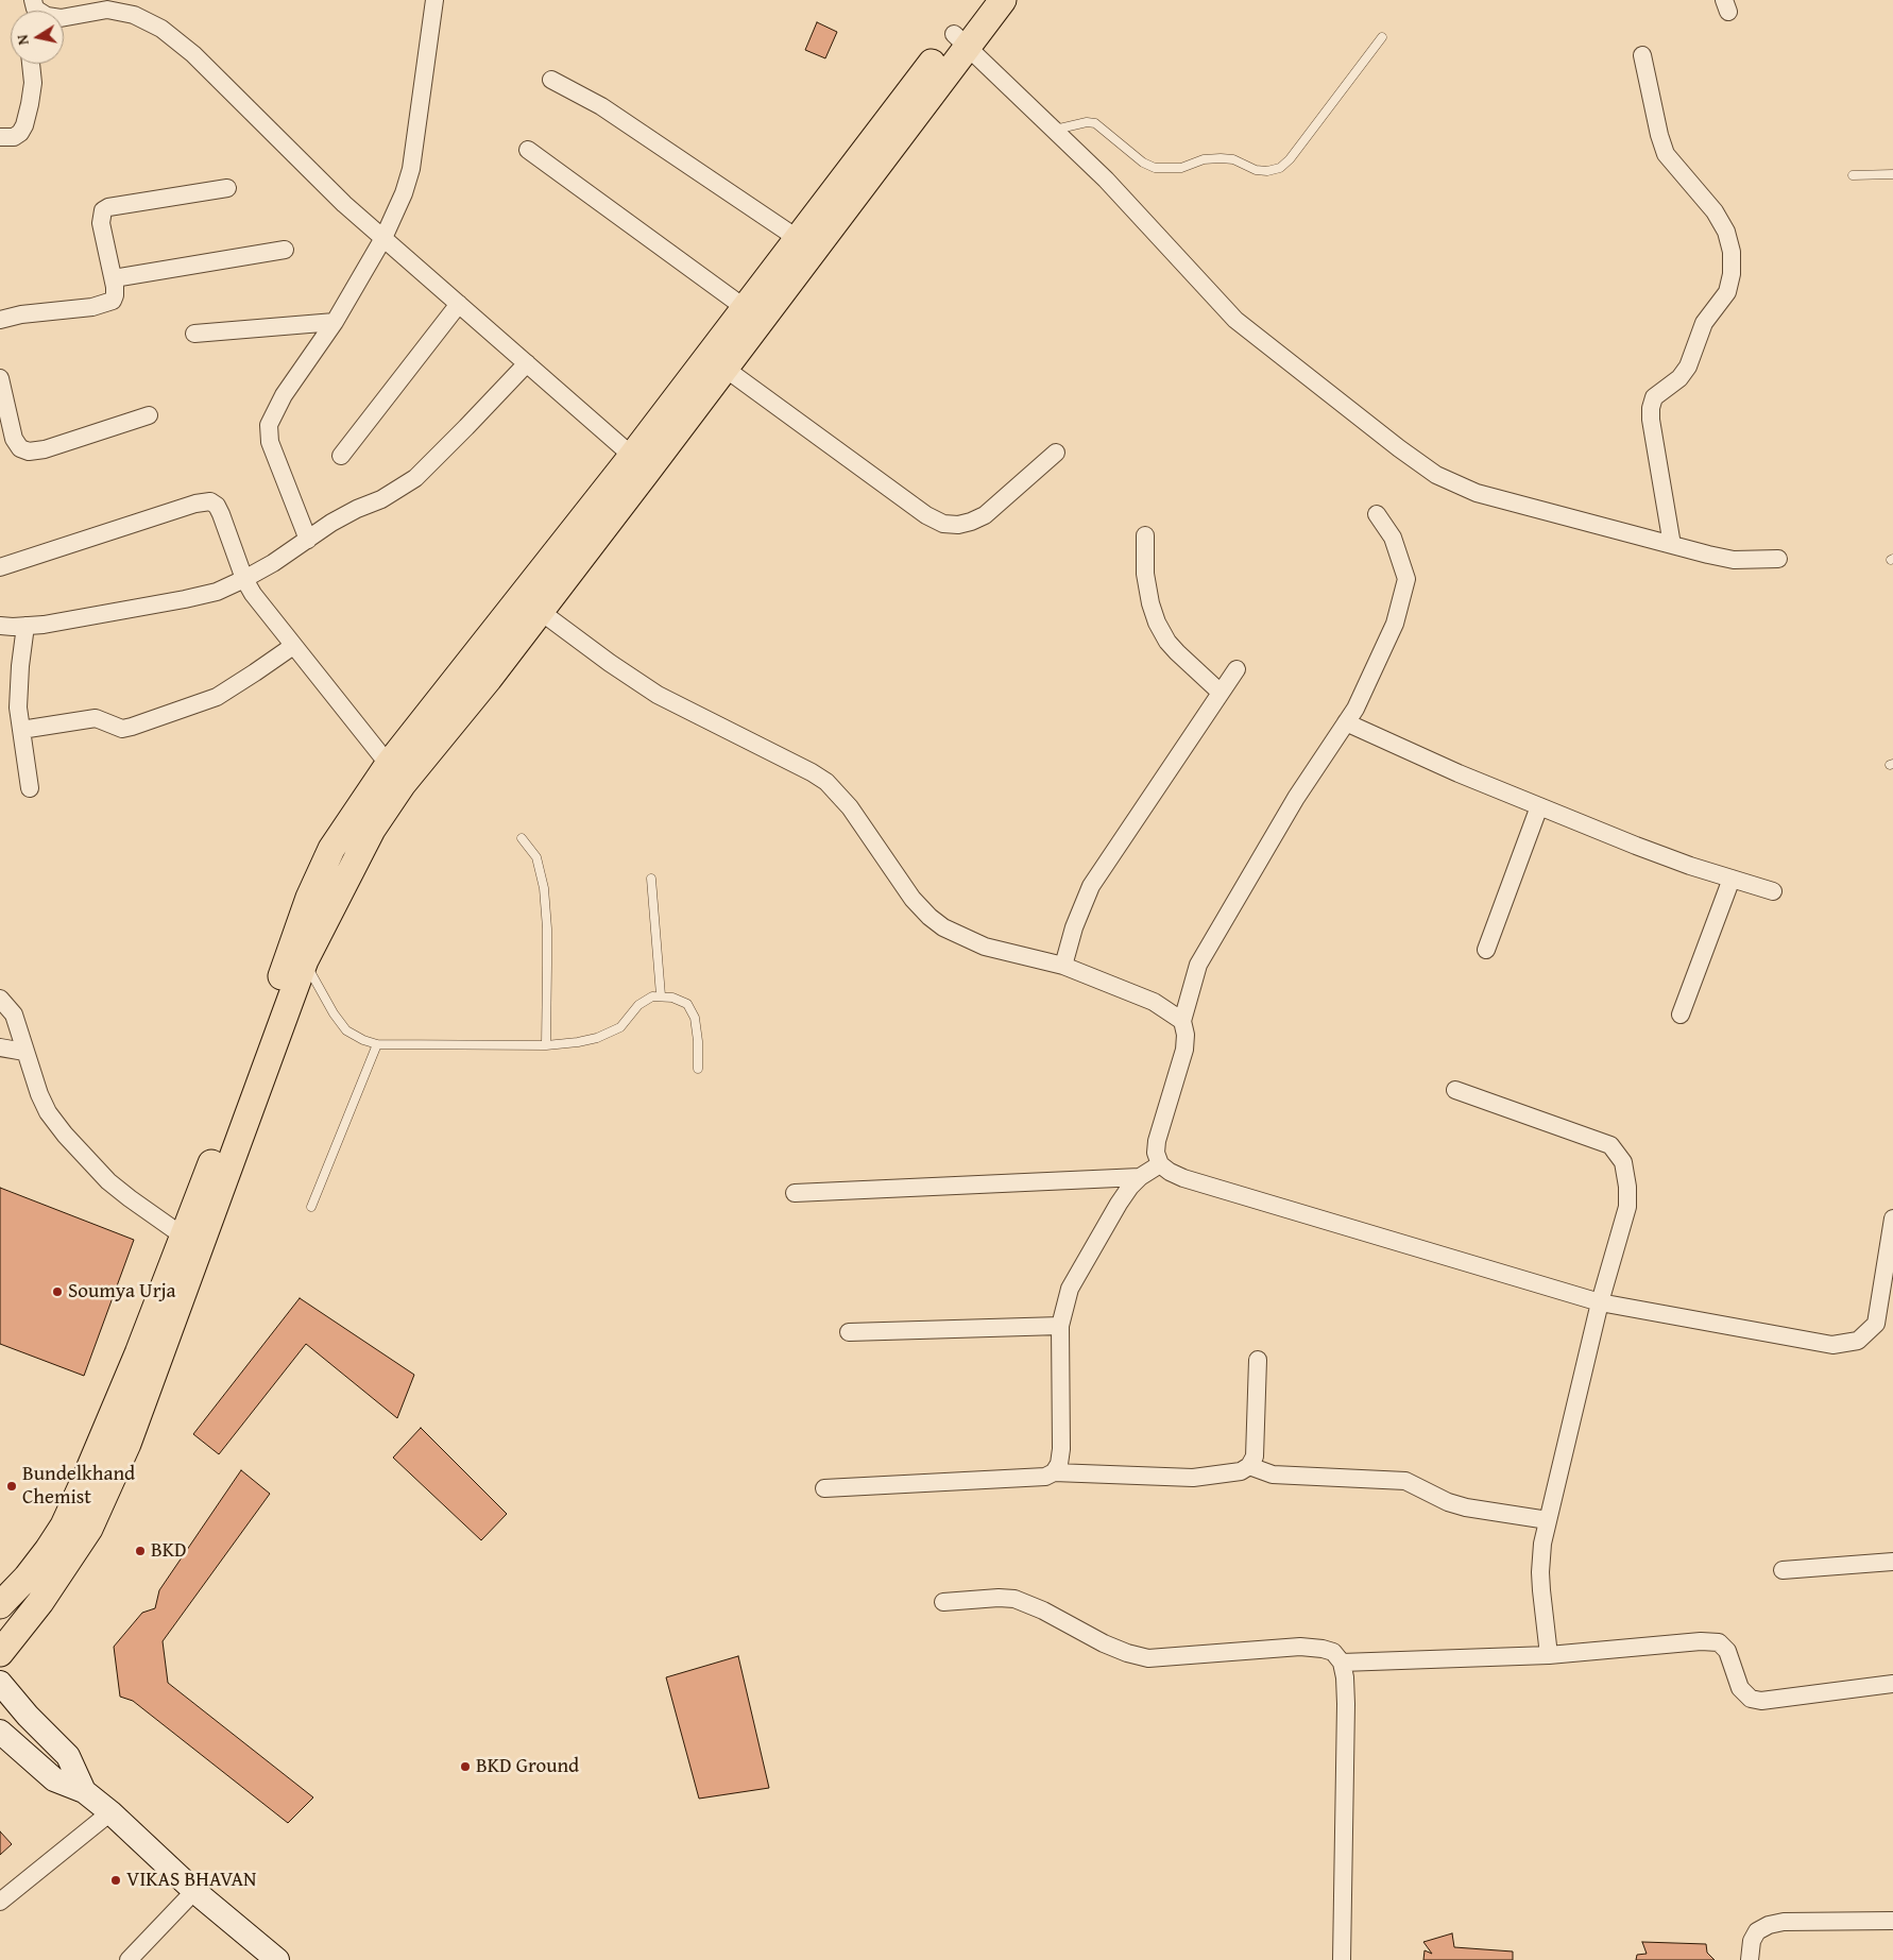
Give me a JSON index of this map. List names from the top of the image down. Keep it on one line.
{"places":["Soumya Urja","Bundelkhand Chemist","BKD","BKD Ground","VIKAS BHAVAN"],"north":"left"}
